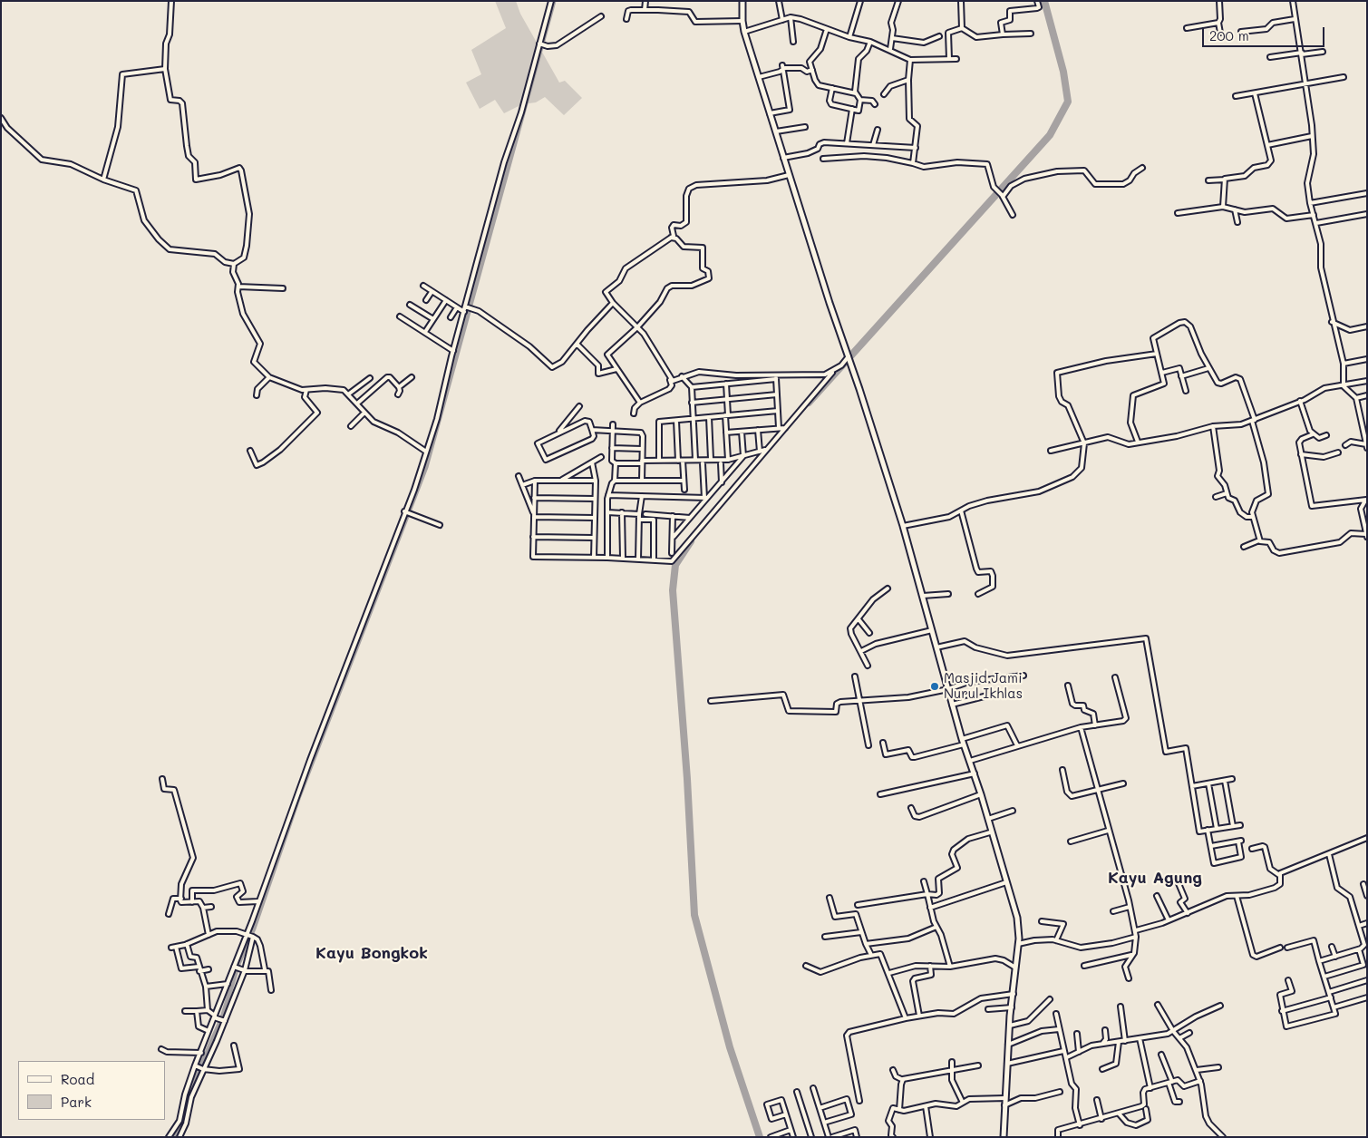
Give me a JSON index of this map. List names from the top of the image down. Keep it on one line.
{"districts":["Kayu Agung","Kayu Bongkok"],"places":["Masjid Jami Nurul Ikhlas"],"legend":["Road","Park"],"scale_bar":"200 m"}
